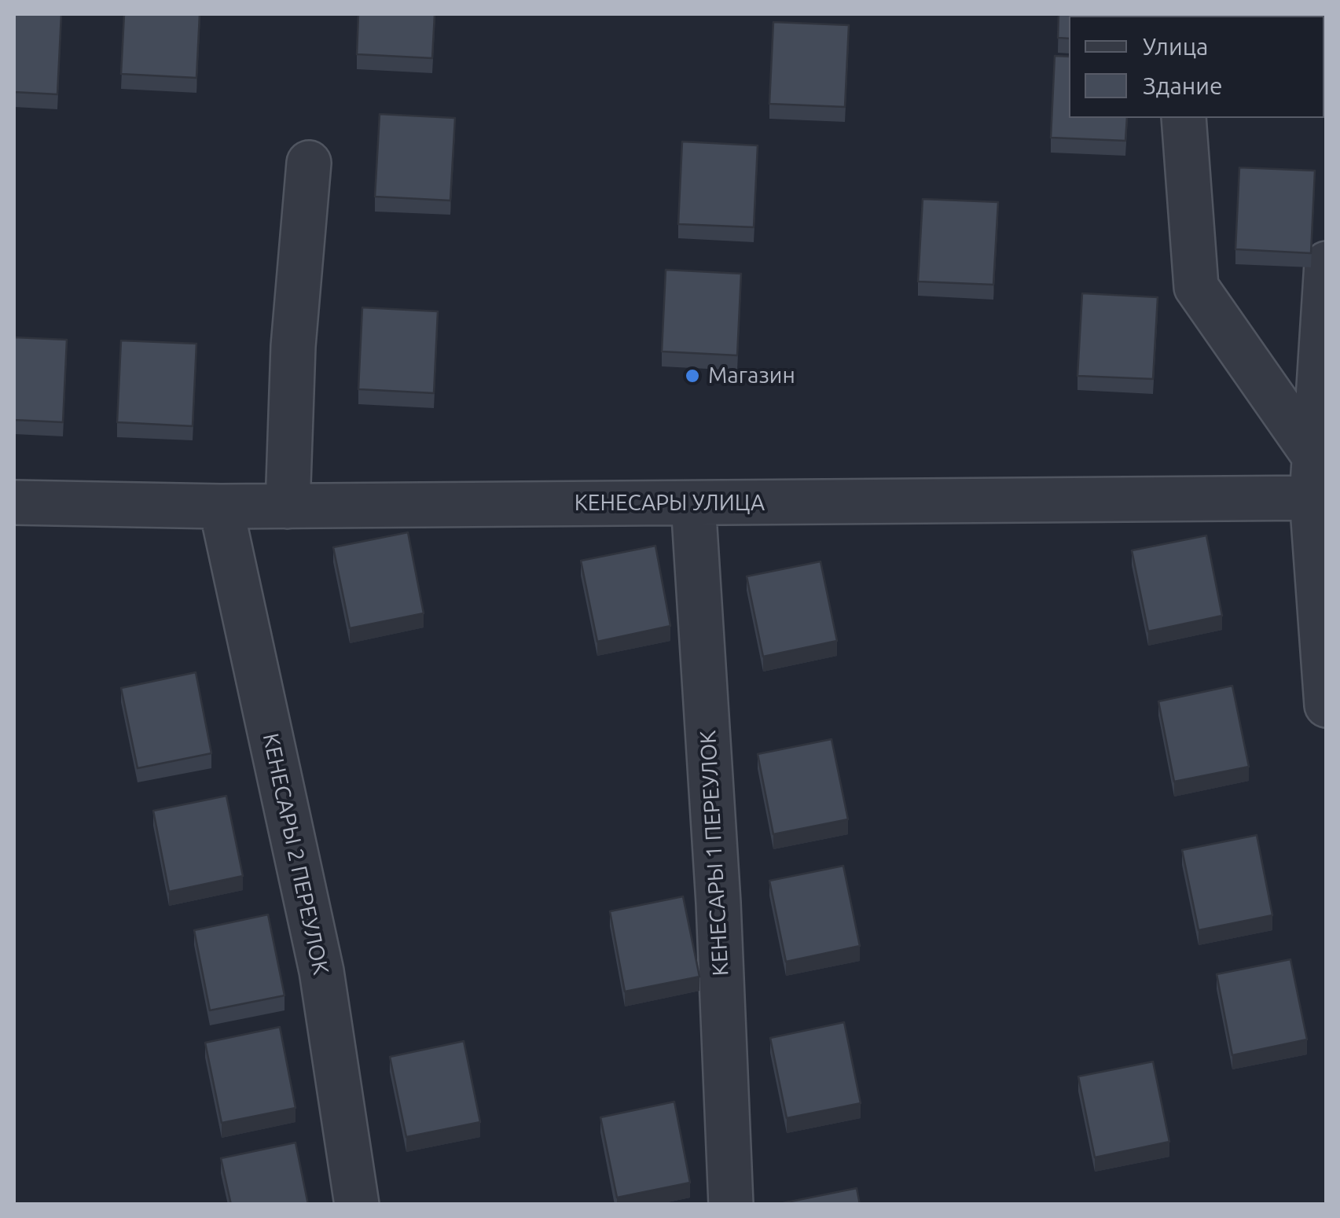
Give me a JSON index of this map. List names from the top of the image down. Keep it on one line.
{"streets":{"street":["КЕНЕСАРЫ УЛИЦА","КЕНЕСАРЫ 1 ПЕРЕУЛОК","КЕНЕСАРЫ 2 ПЕРЕУЛОК"]},"crossings":[["КЕНЕСАРЫ УЛИЦА","КЕНЕСАРЫ 1 ПЕРЕУЛОК"],["КЕНЕСАРЫ УЛИЦА","КЕНЕСАРЫ 2 ПЕРЕУЛОК"]],"places":["Магазин"],"legend":["Улица","Здание"]}
